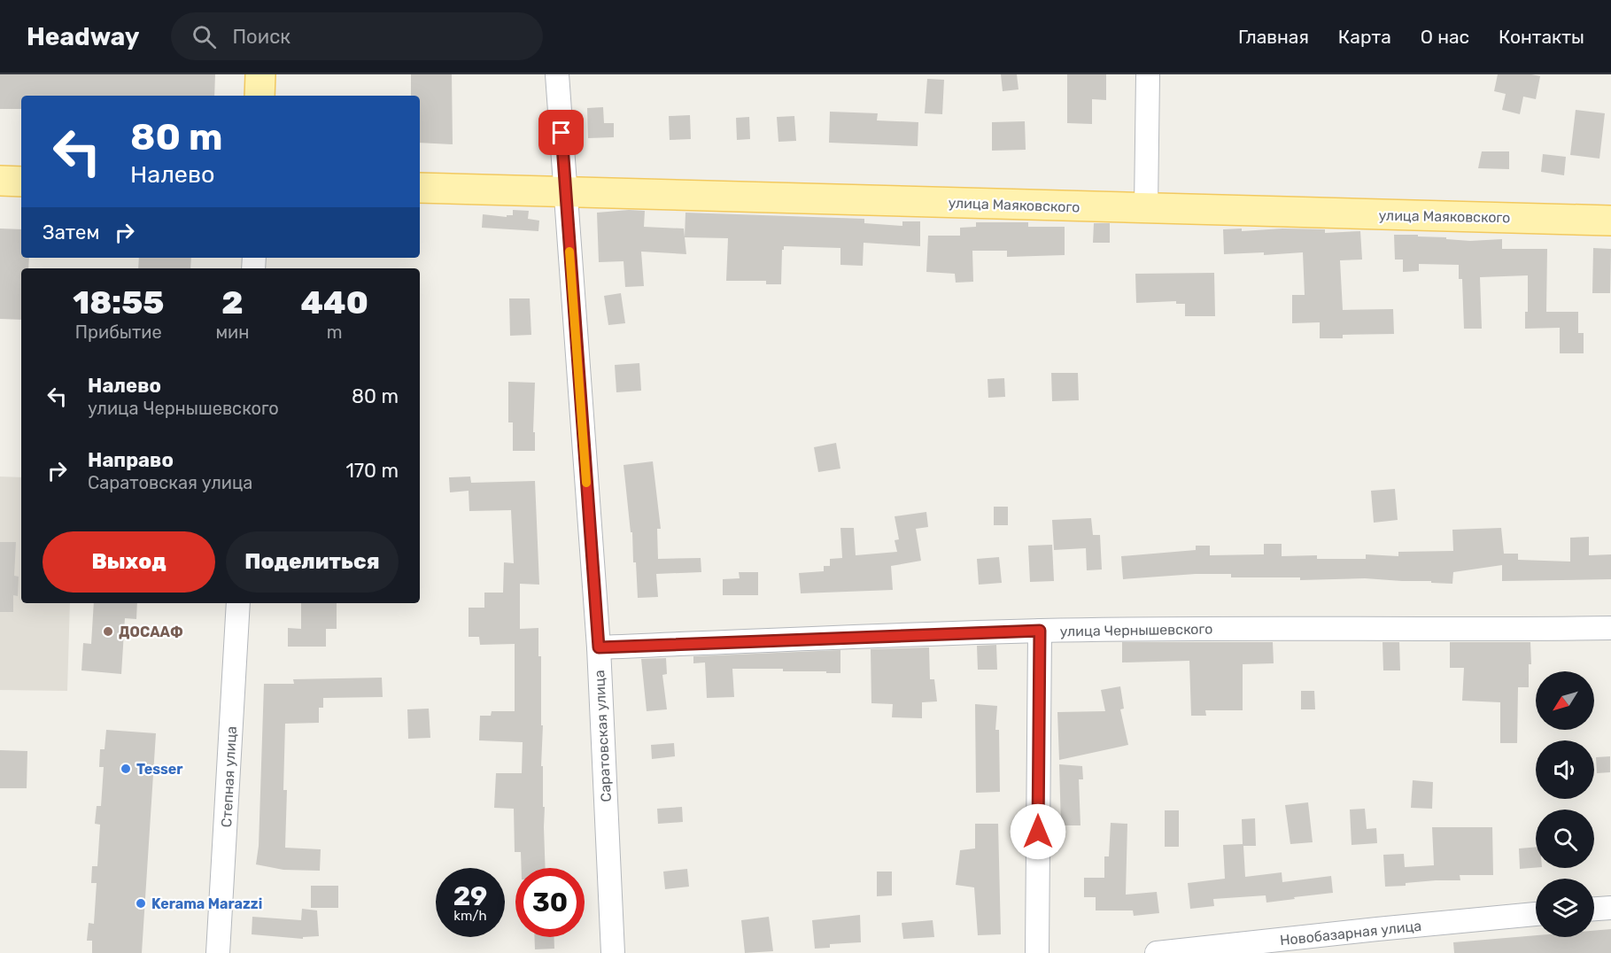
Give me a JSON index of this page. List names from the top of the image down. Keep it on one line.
{"streets":{"main road":["улица Маяковского"],"street":["улица Чернышевского","Саратовская улица","Степная улица","Новобазарная улица"]},"crossings":[["улица Маяковского","Саратовская улица"],["улица Чернышевского","Саратовская улица"]],"places":["ДОСААФ","Tesser","Kerama Marazzi"],"north":"bottom left","page":{"header":"Headway","search":"Поиск","nav":["Главная","Карта","О нас","Контакты"],"turn":["80 m","Налево"],"then":"Затем","eta":["18:55","Прибытие","2","мин","440","m"],"list":[{"name":"Налево","note":"улица Чернышевского","value":"80 m"},{"name":"Направо","note":"Саратовская улица","value":"170 m"}],"buttons":["Выход","Поделиться"],"speed":"29 km/h","limit":"30"}}
